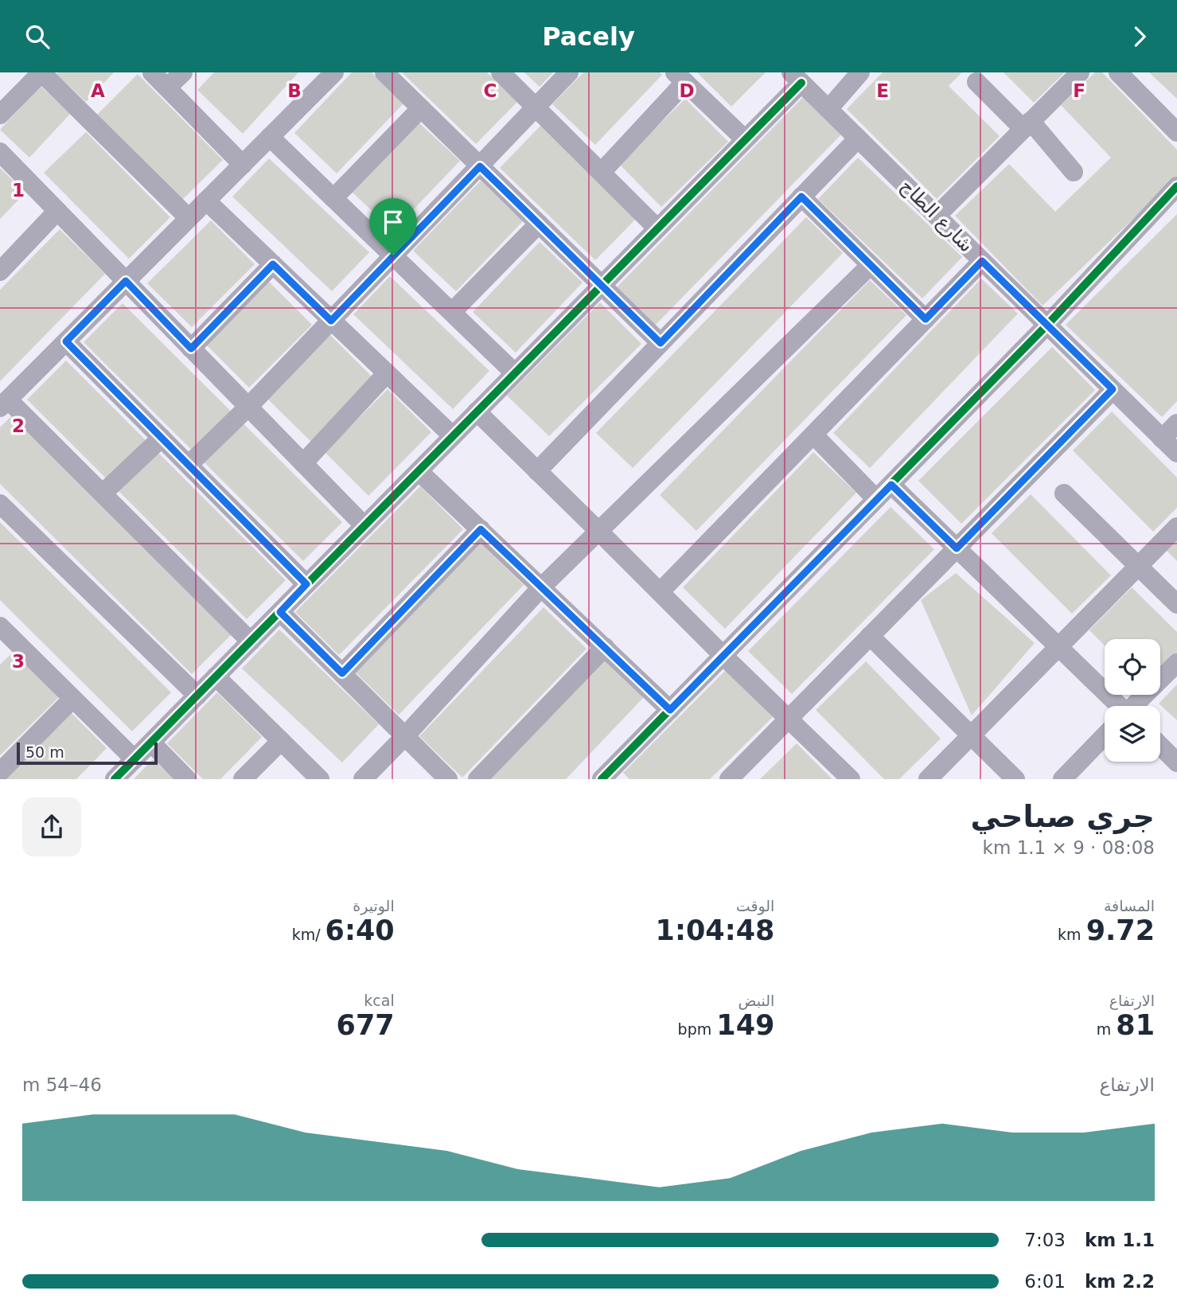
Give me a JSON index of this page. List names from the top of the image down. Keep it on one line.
{"streets":{"street":["شارع الطاح"]},"scale_bar":"50 m","page":{"header":"Pacely","scale":"50 m","heading":["جري صباحي","08:08 · 9 × 1.1 km"],"stats":[["المسافة","9.72 km"],["الوقت","1:04:48"],["الوتيرة","6:40 /km"],["الارتفاع","81 m"],["النبض","149 bpm"],["kcal","677"]],"chart":["الارتفاع","46–54 m"],"list":[{"name":"1.1 km","note":"7:03"},{"name":"2.2 km","note":"6:01"}]},"grid":{"columns":["A","B","C","D","E","F"],"rows":["1","2","3"]}}
